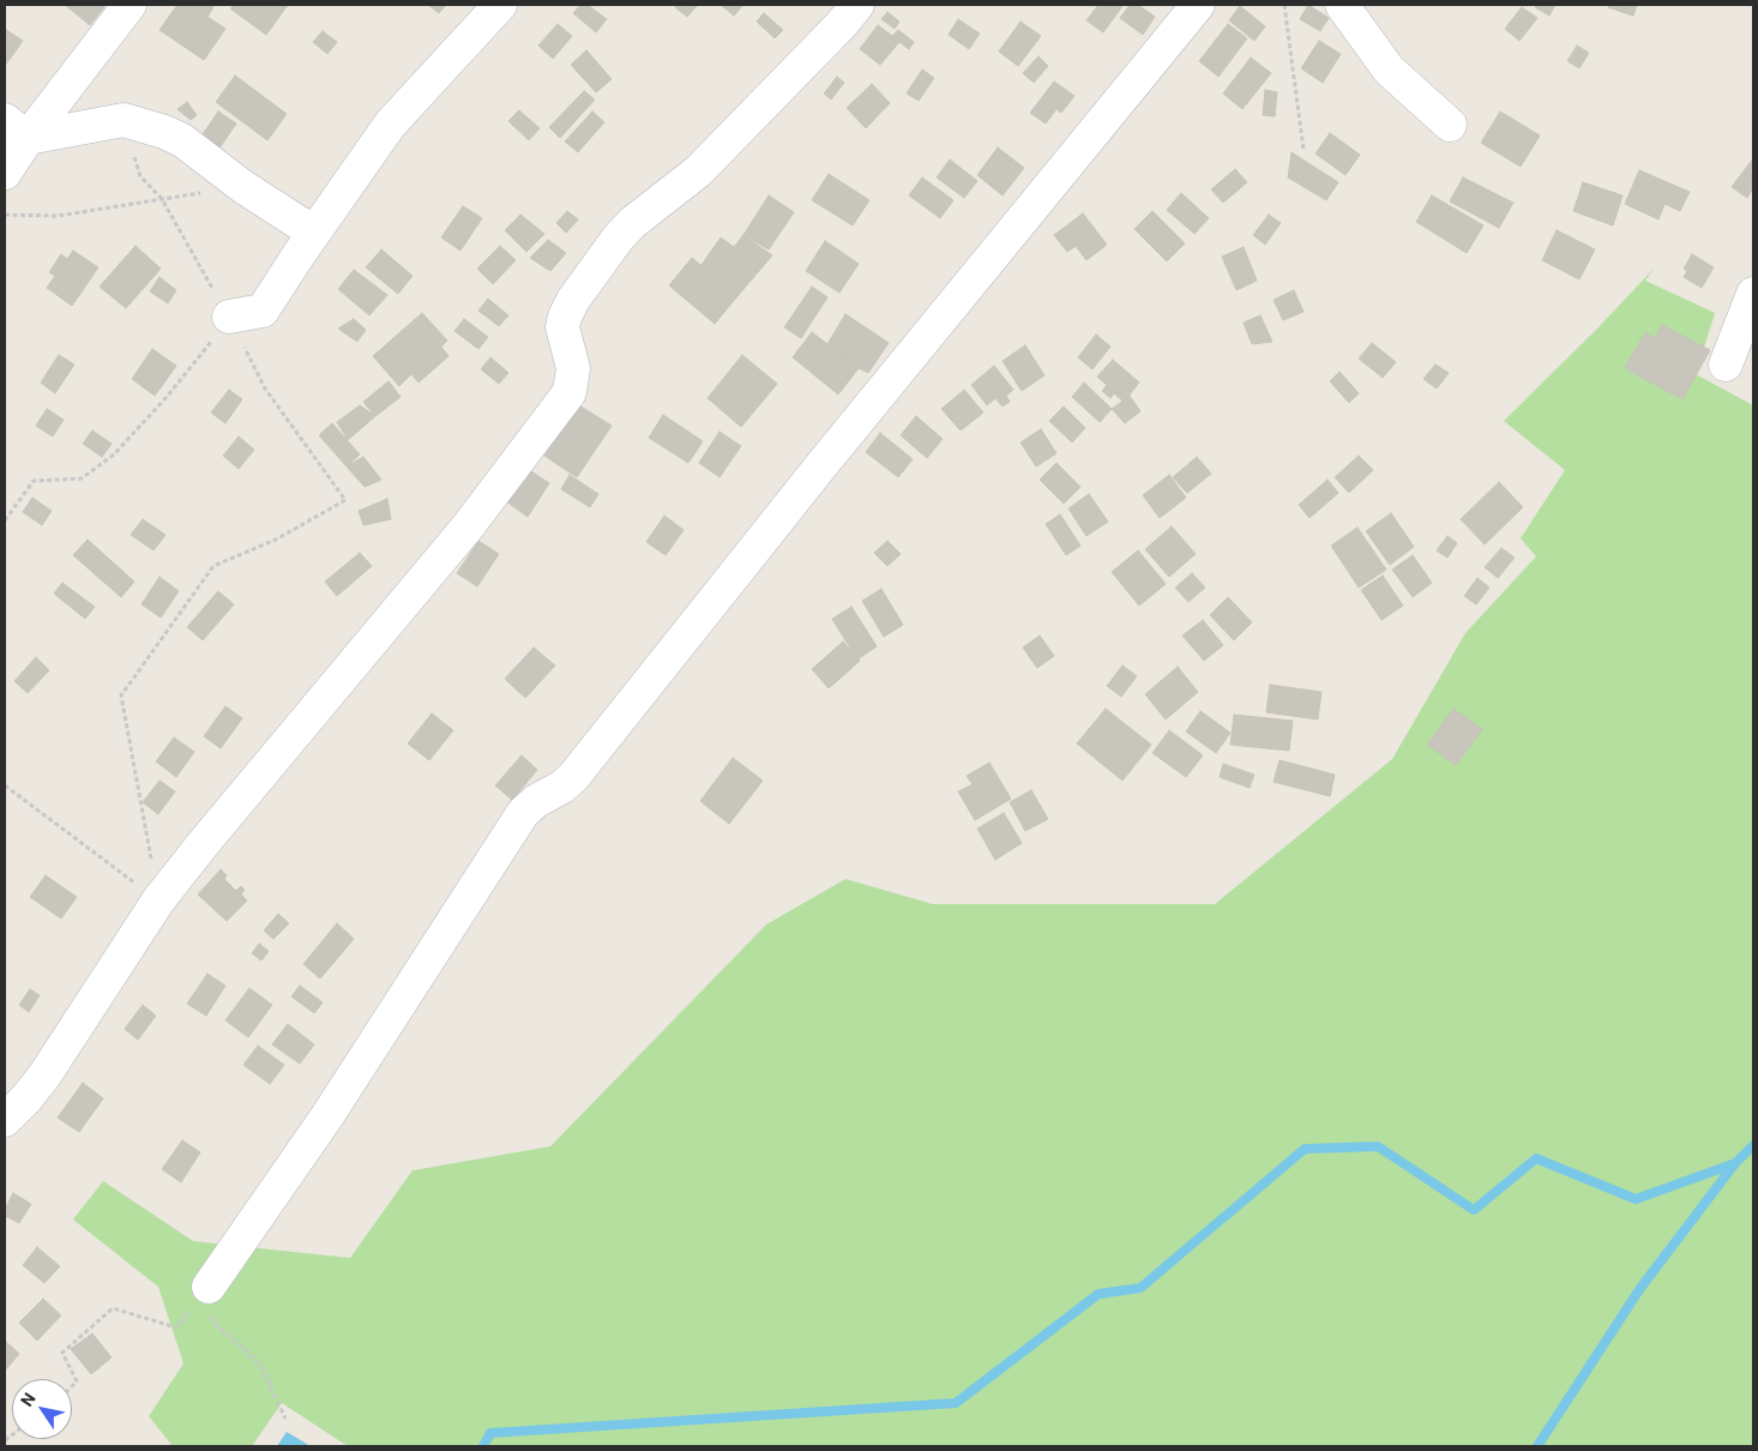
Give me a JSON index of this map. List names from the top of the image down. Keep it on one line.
{"north":"top left"}
